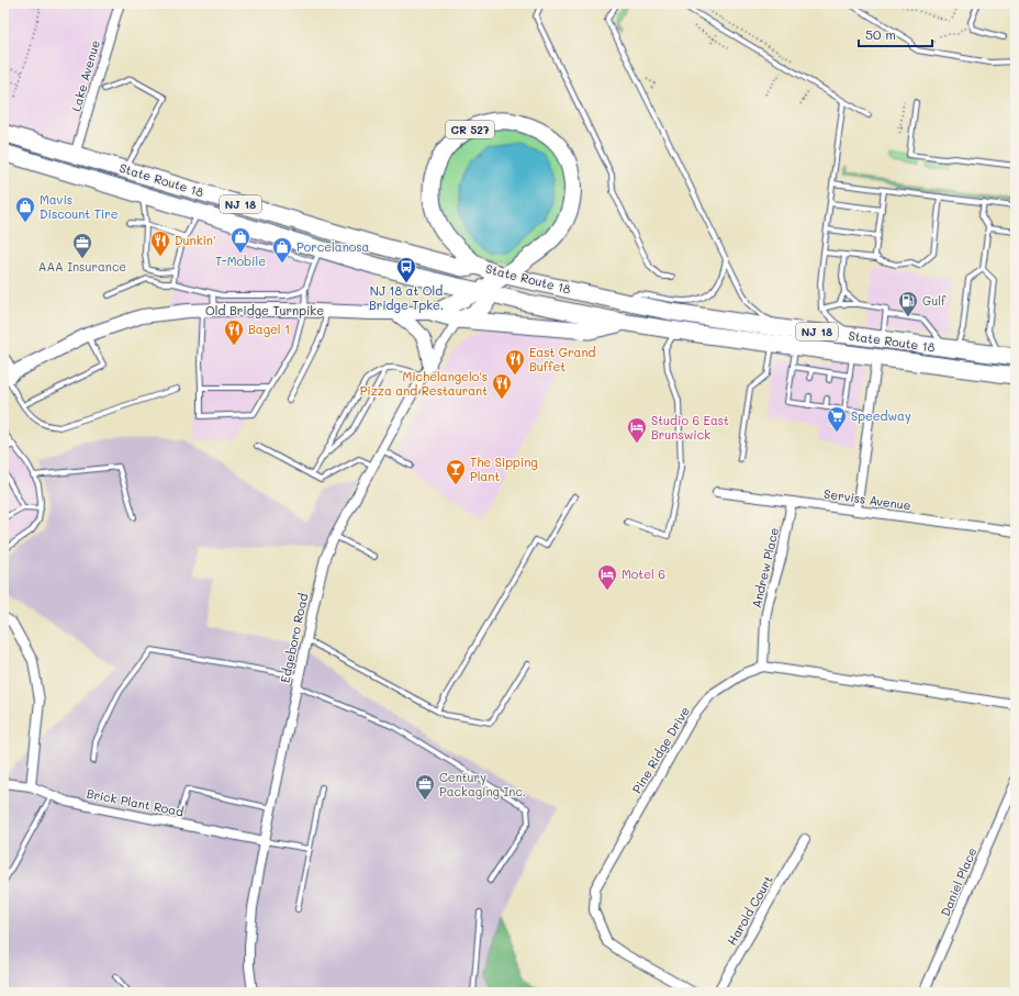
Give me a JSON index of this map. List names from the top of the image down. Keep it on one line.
{"streets":{"highway":["CR 527","State Route 18","NJ 18"],"street":["Lake Avenue","Old Bridge Turnpike","Serviss Avenue","Andrew Place","Edgeboro Road","Pine Ridge Drive","Brick Plant Road","Daniel Place","Harold Court"]},"crossings":[["Lake Avenue","State Route 18"],["CR 527","State Route 18"],["CR 527","Old Bridge Turnpike"],["CR 527","Edgeboro Road"],["Serviss Avenue","Andrew Place"],["Andrew Place","Pine Ridge Drive"],["Edgeboro Road","Brick Plant Road"]],"places":{"shop":["Mavis Discount Tire","T-Mobile","Porcelanosa"],"restaurant":["Dunkin'","Bagel 1","East Grand Buffet","Michelangelo's Pizza and Restaurant"],"office":["AAA Insurance","Century Packaging Inc."],"bus stop":["NJ 18 at Old Bridge Tpke."],"fuel station":["Gulf"],"supermarket":["Speedway"],"hotel":["Studio 6 East Brunswick","Motel 6"],"bar":["The Sipping Plant"]},"scale_bar":"50 m"}
